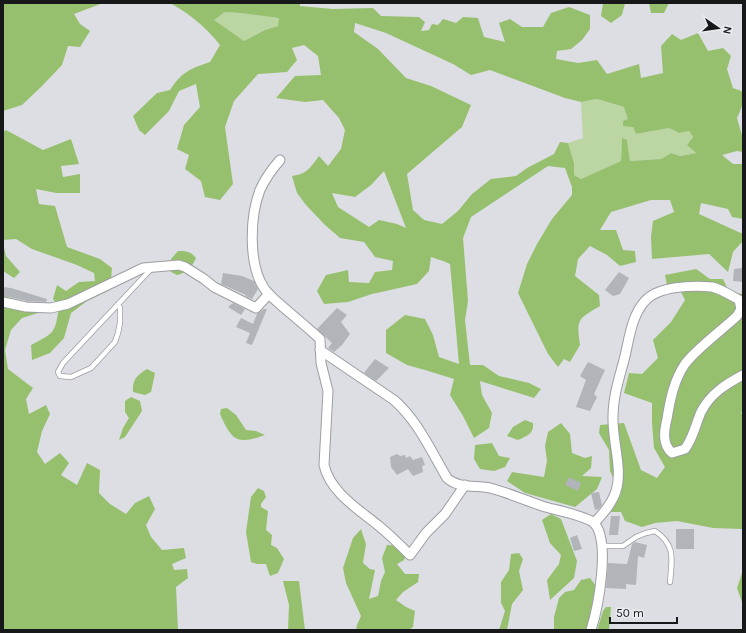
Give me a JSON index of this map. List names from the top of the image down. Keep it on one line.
{"scale_bar":"50 m","north":"right"}
